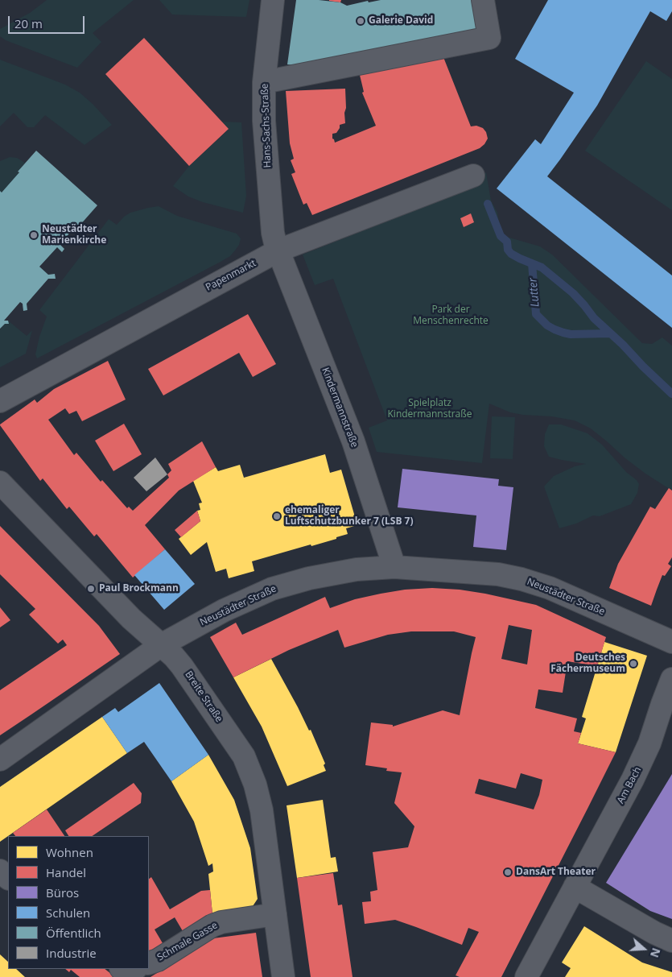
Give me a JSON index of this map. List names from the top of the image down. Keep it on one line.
{"streets":{"street":["Hans-Sachs-Straße","Papenmarkt","Kindermannstraße","Neustädter Straße","Breite Straße","Am Bach","Schmale Gasse"]},"crossings":[["Hans-Sachs-Straße","Papenmarkt"],["Hans-Sachs-Straße","Kindermannstraße"],["Papenmarkt","Kindermannstraße"],["Kindermannstraße","Neustädter Straße"],["Neustädter Straße","Breite Straße"],["Breite Straße","Schmale Gasse"]],"water":["Lutter"],"parks":["Park der Menschenrechte","Spielplatz Kindermannstraße"],"places":["Galerie David","Neustädter Marienkirche","ehemaliger Luftschutzbunker 7 (LSB 7)","Paul Brockmann","Deutsches Fächermuseum","DansArt Theater"],"legend":["Wohnen","Handel","Büros","Schulen","Öffentlich","Industrie"],"scale_bar":"20 m","north":"right"}
